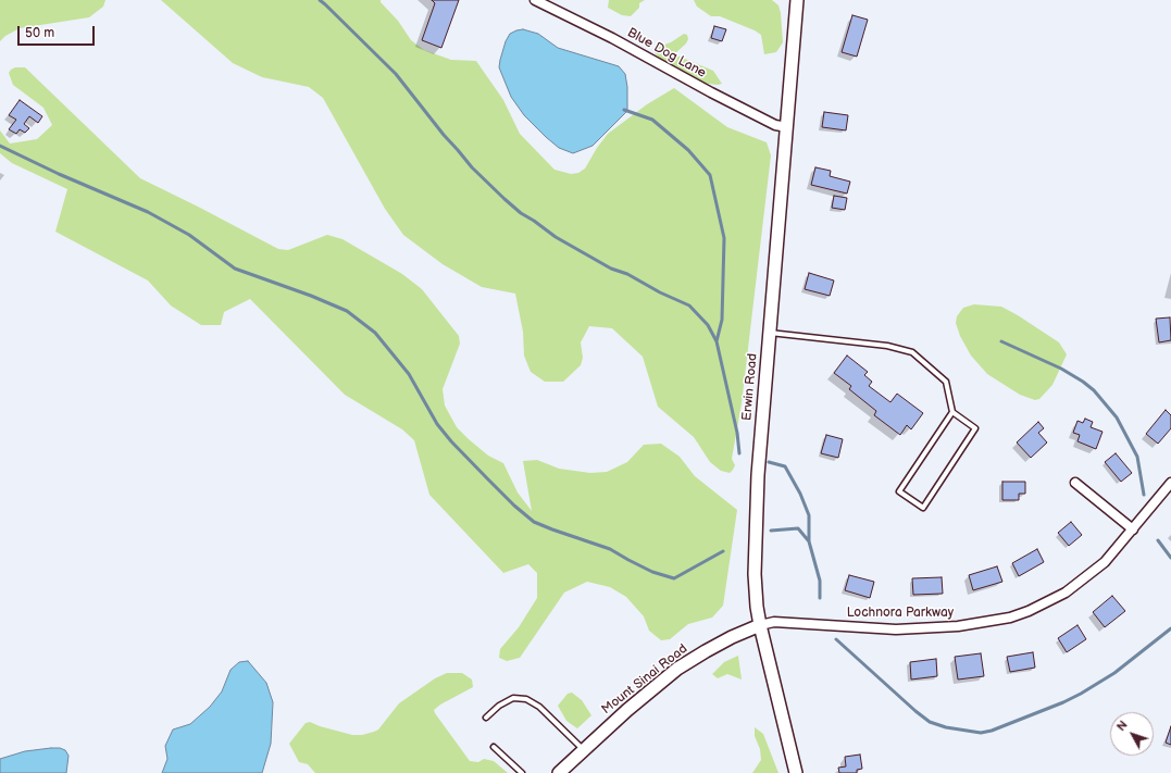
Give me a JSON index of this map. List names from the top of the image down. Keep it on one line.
{"streets":{"main road":["Erwin Road","Mount Sinai Road"],"street":["Blue Dog Lane","Lochnora Parkway"]},"crossings":[["Blue Dog Lane","Erwin Road"],["Erwin Road","Lochnora Parkway"],["Erwin Road","Mount Sinai Road"],["Lochnora Parkway","Mount Sinai Road"]],"scale_bar":"50 m","north":"top left"}
